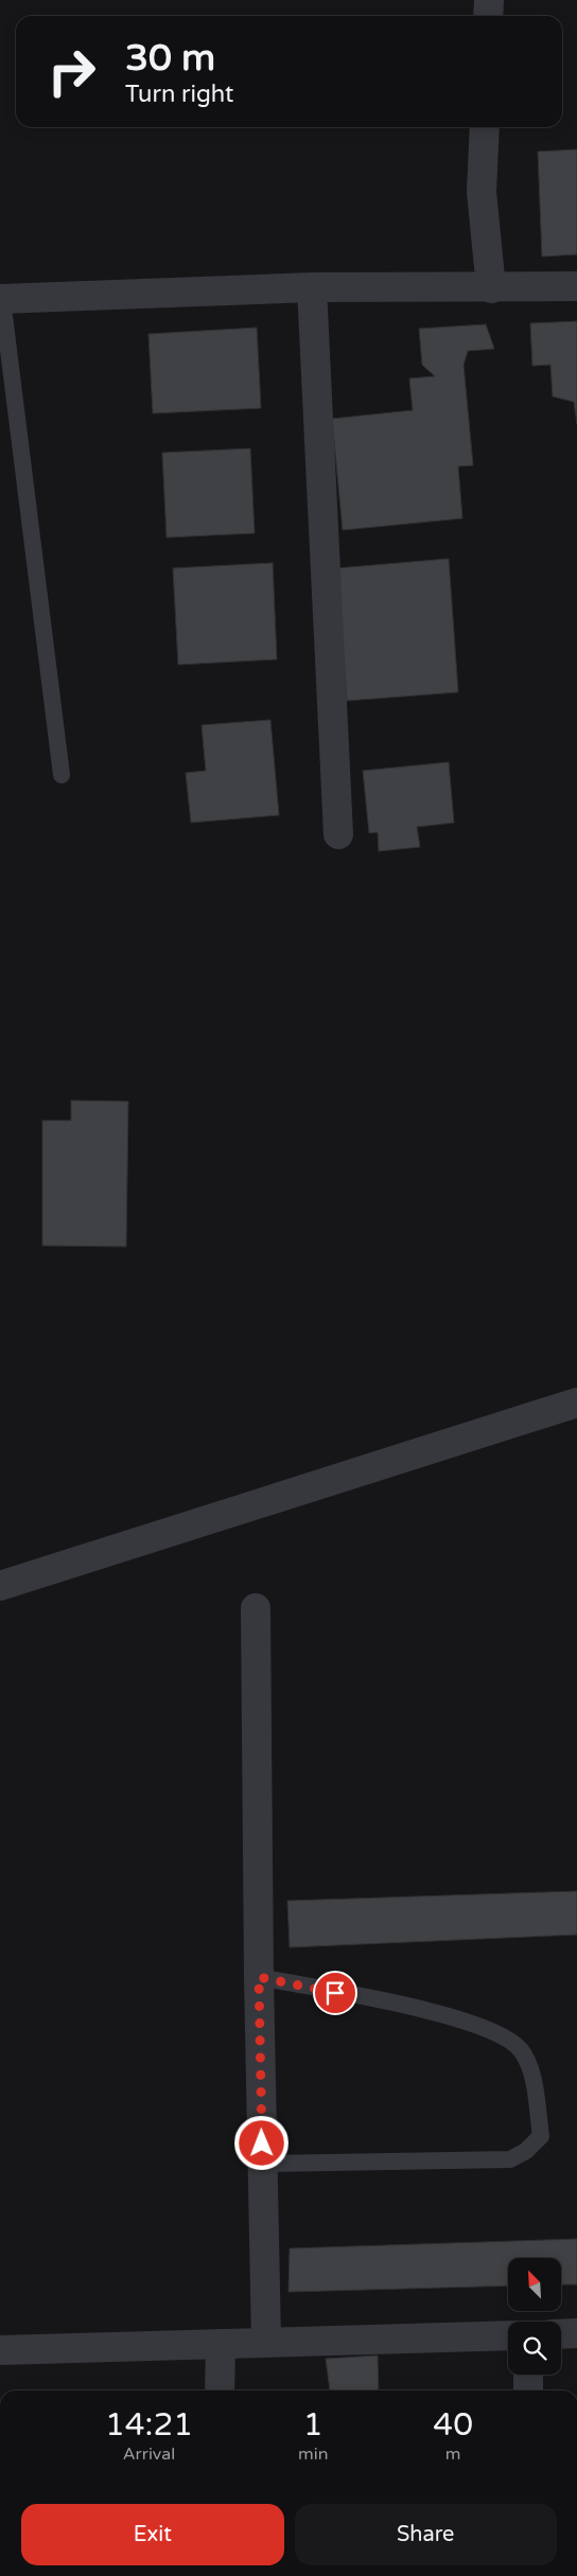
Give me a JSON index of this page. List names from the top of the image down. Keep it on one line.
{"north":"top left","page":{"turn":["30 m","Turn right"],"eta":["14:21","Arrival","1","min","40","m"],"buttons":["Exit","Share"]}}
